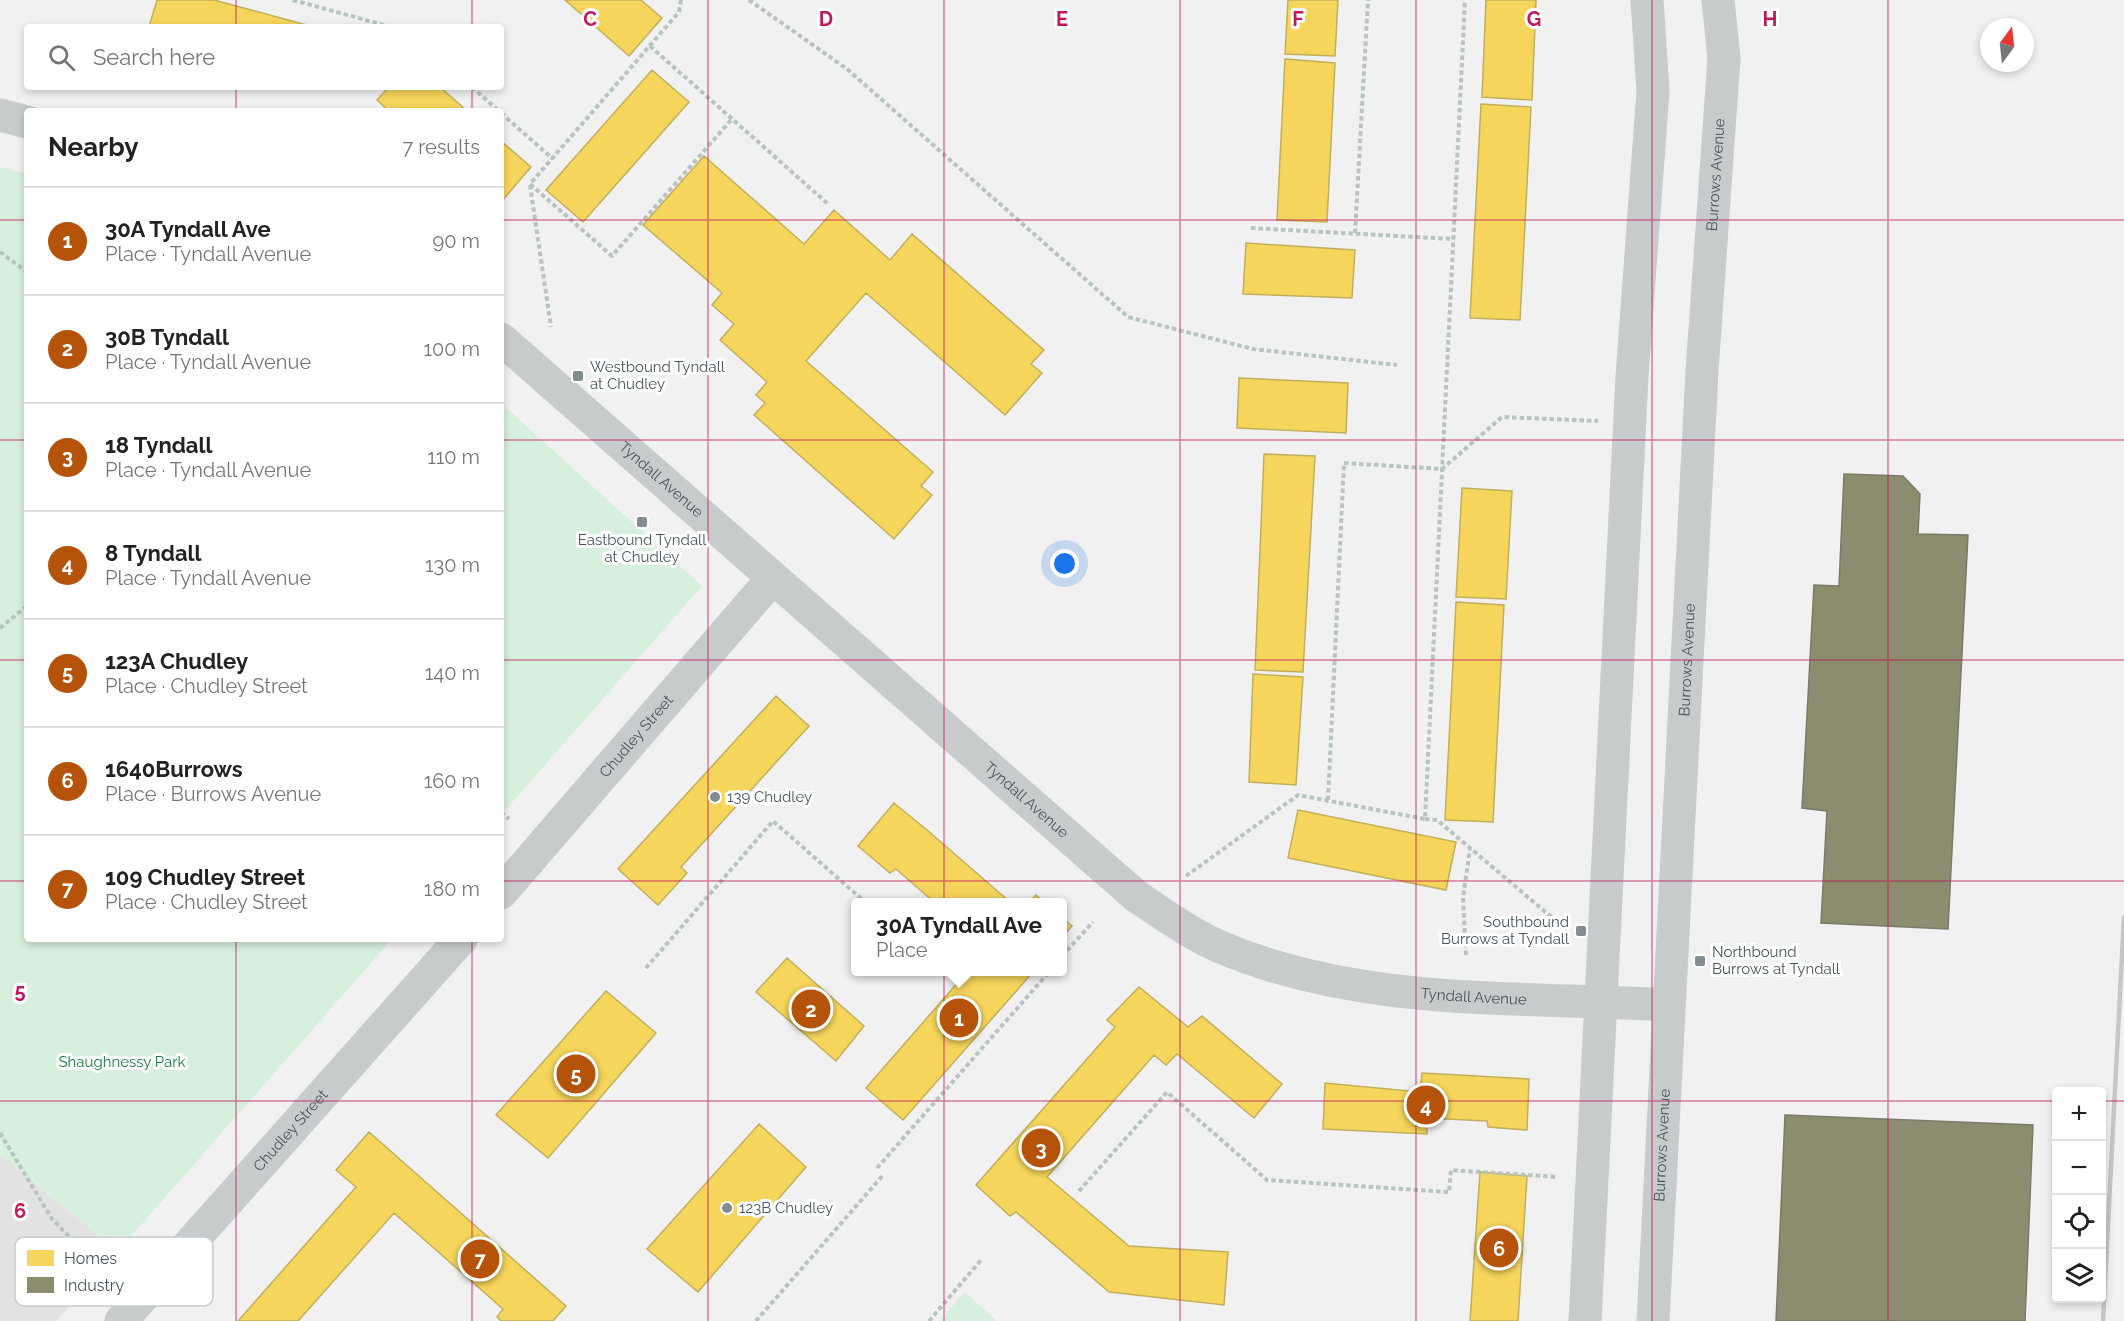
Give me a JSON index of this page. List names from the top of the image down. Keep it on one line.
{"streets":{"street":["Burrows Avenue","Tyndall Avenue","Chudley Street"]},"crossings":[["Burrows Avenue","Tyndall Avenue"],["Tyndall Avenue","Chudley Street"]],"parks":["Shaughnessy Park"],"places":{"transit":["Westbound Tyndall at Chudley","Eastbound Tyndall at Chudley","Southbound Burrows at Tyndall","Northbound Burrows at Tyndall"],"other":["139 Chudley","123B Chudley"]},"legend":["Homes","Industry"],"north":"top","page":{"search":"Search here","heading":["Nearby","7 results"],"list":[{"mark":"1","name":"30A Tyndall Ave","note":"Place · Tyndall Avenue","value":"90 m"},{"mark":"2","name":"30B Tyndall","note":"Place · Tyndall Avenue","value":"100 m"},{"mark":"3","name":"18 Tyndall","note":"Place · Tyndall Avenue","value":"110 m"},{"mark":"4","name":"8 Tyndall","note":"Place · Tyndall Avenue","value":"130 m"},{"mark":"5","name":"123A Chudley","note":"Place · Chudley Street","value":"140 m"},{"mark":"6","name":"1640Burrows","note":"Place · Burrows Avenue","value":"160 m"},{"mark":"7","name":"109 Chudley Street","note":"Place · Chudley Street","value":"180 m"}],"popup":["30A Tyndall Ave","Place"],"pins":["2","1","5","4","3","6","7"],"map_buttons":["+","−"]},"grid":{"columns":["C","D","E","F","G","H"],"rows":["5","6"]}}
